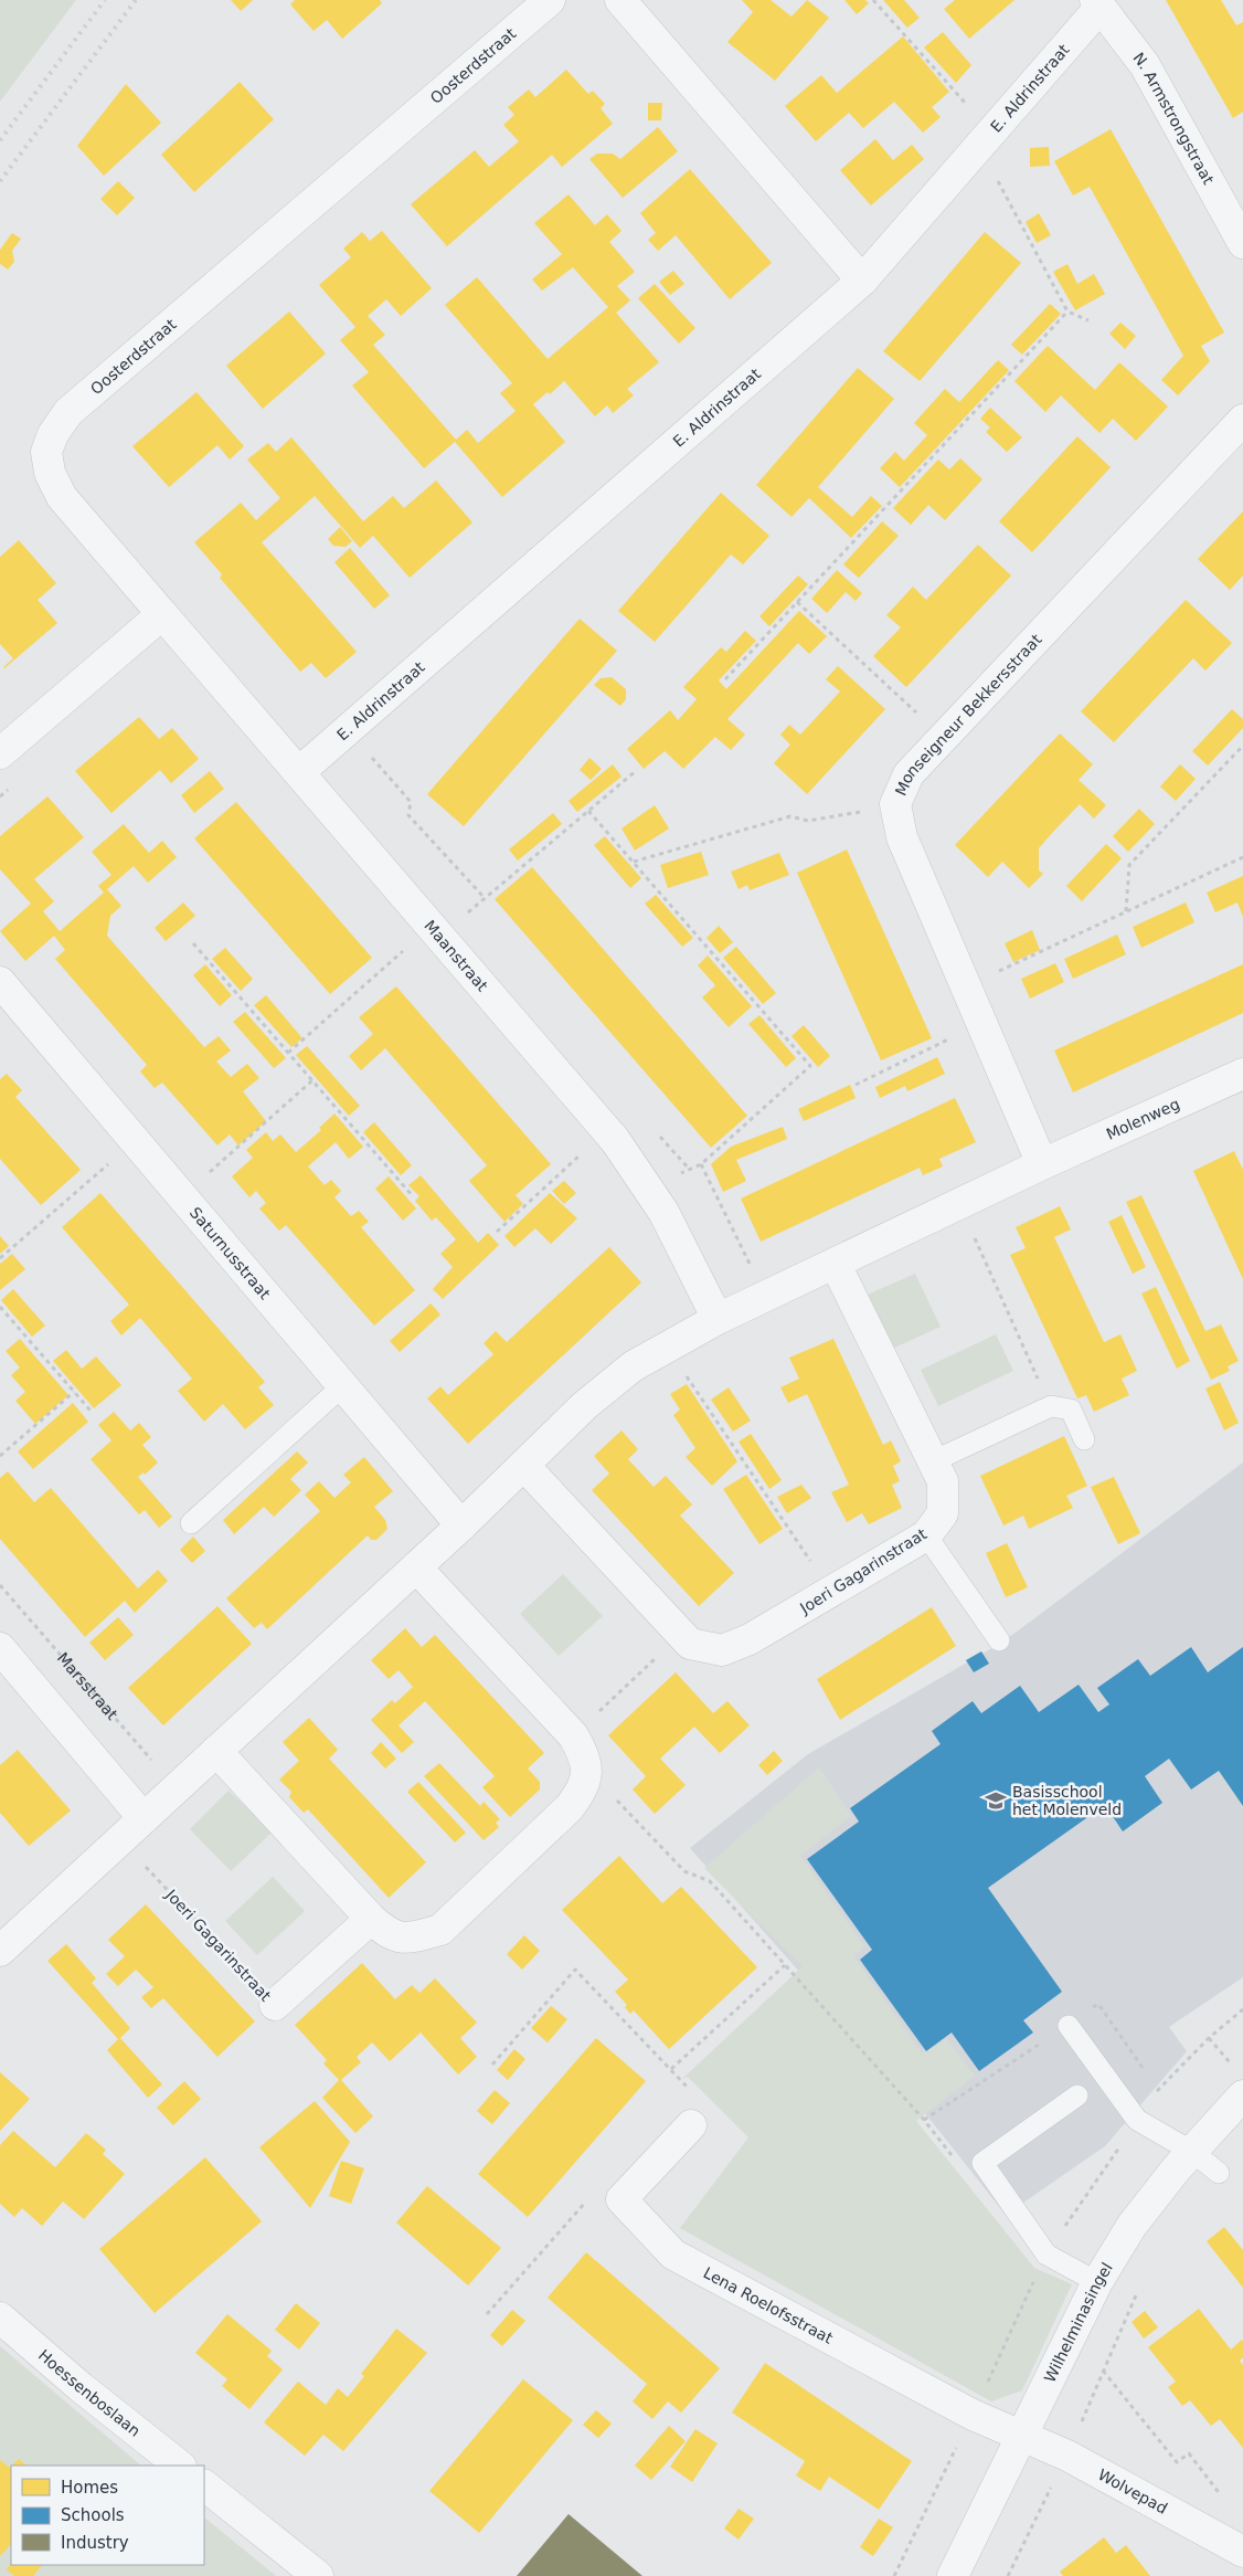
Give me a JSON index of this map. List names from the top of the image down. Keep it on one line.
{"streets":{"street":["Oosterdstraat","E. Aldrinstraat","N. Armstrongstraat","Monseigneur Bekkersstraat","Maanstraat","Molenweg","Saturnusstraat","Joeri Gagarinstraat","Lena Roelofsstraat","Wilhelminasingel","Hoessenboslaan","Wolvepad"],"path":["Marsstraat"]},"crossings":[["Oosterdstraat","Maanstraat"],["E. Aldrinstraat","N. Armstrongstraat"],["E. Aldrinstraat","Maanstraat"],["Monseigneur Bekkersstraat","Molenweg"],["Lena Roelofsstraat","Wilhelminasingel"],["Lena Roelofsstraat","Wolvepad"],["Wilhelminasingel","Wolvepad"]],"places":{"school or university":["Basisschool het Molenveld"]},"legend":["Homes","Schools","Industry"]}
